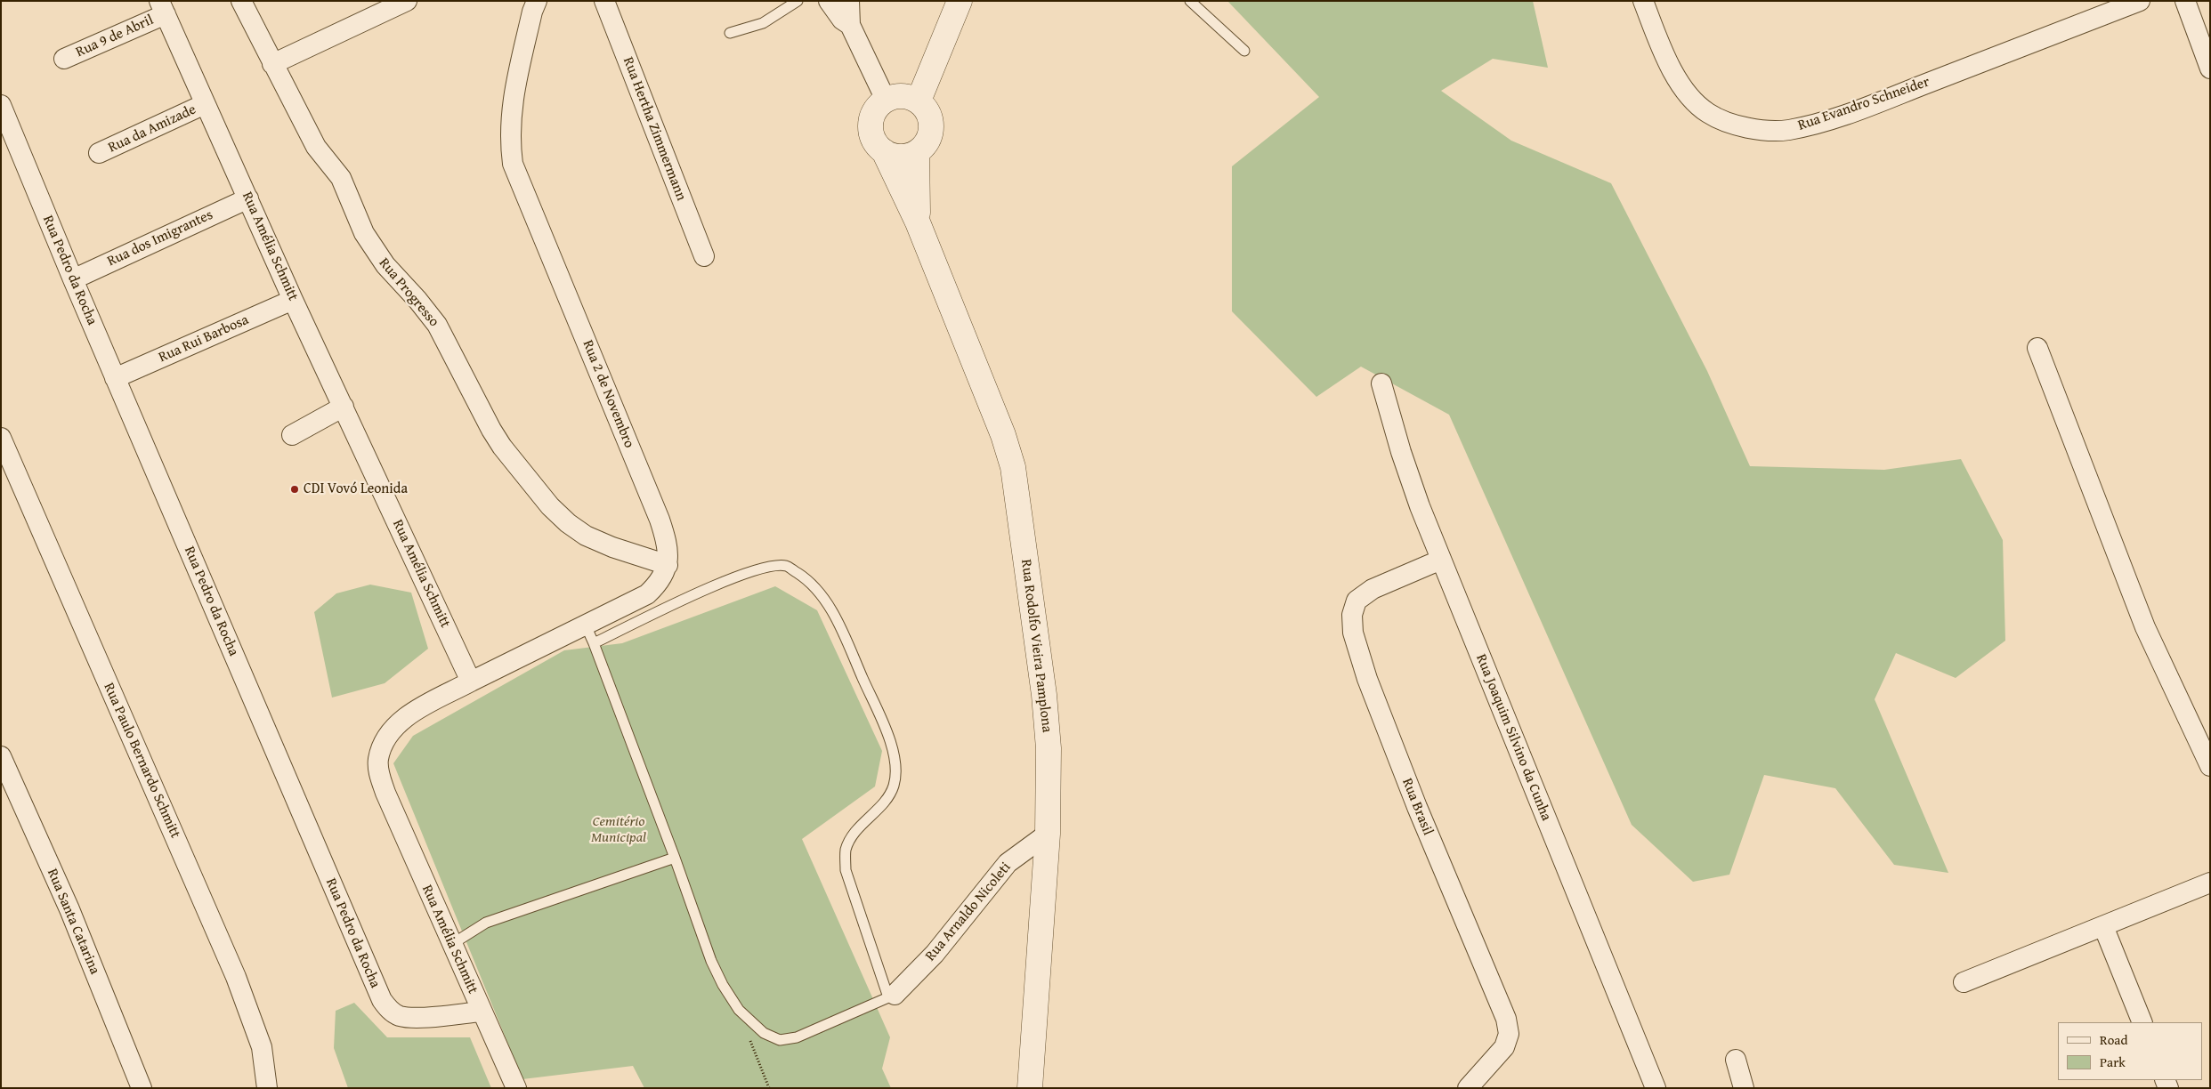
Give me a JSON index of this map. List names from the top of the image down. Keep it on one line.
{"streets":{"street":["Rua 9 de Abril","Rua Evandro Schneider","Rua da Amizade","Rua Hertha Zimmermann","Rua dos Imigrantes","Rua Amélia Schmitt","Rua Pedro da Rocha","Rua Progresso","Rua Rui Barbosa","Rua 2 de Novembro","Rua Rodolfo Vieira Pamplona","Rua Joaquim Silvino da Cunha","Rua Paulo Bernardo Schmitt","Rua Brasil","Rua Arnaldo Nicoleti","Rua Santa Catarina"]},"crossings":[["Rua 9 de Abril","Rua Amélia Schmitt"],["Rua da Amizade","Rua Amélia Schmitt"],["Rua dos Imigrantes","Rua Amélia Schmitt"],["Rua dos Imigrantes","Rua Pedro da Rocha"],["Rua Amélia Schmitt","Rua Pedro da Rocha"],["Rua Amélia Schmitt","Rua Rui Barbosa"],["Rua Pedro da Rocha","Rua Rui Barbosa"],["Rua Progresso","Rua 2 de Novembro"],["Rua Rodolfo Vieira Pamplona","Rua Arnaldo Nicoleti"],["Rua Joaquim Silvino da Cunha","Rua Brasil"]],"parks":["Cemitério Municipal"],"places":["CDI Vovó Leonida"],"legend":["Road","Park"]}
